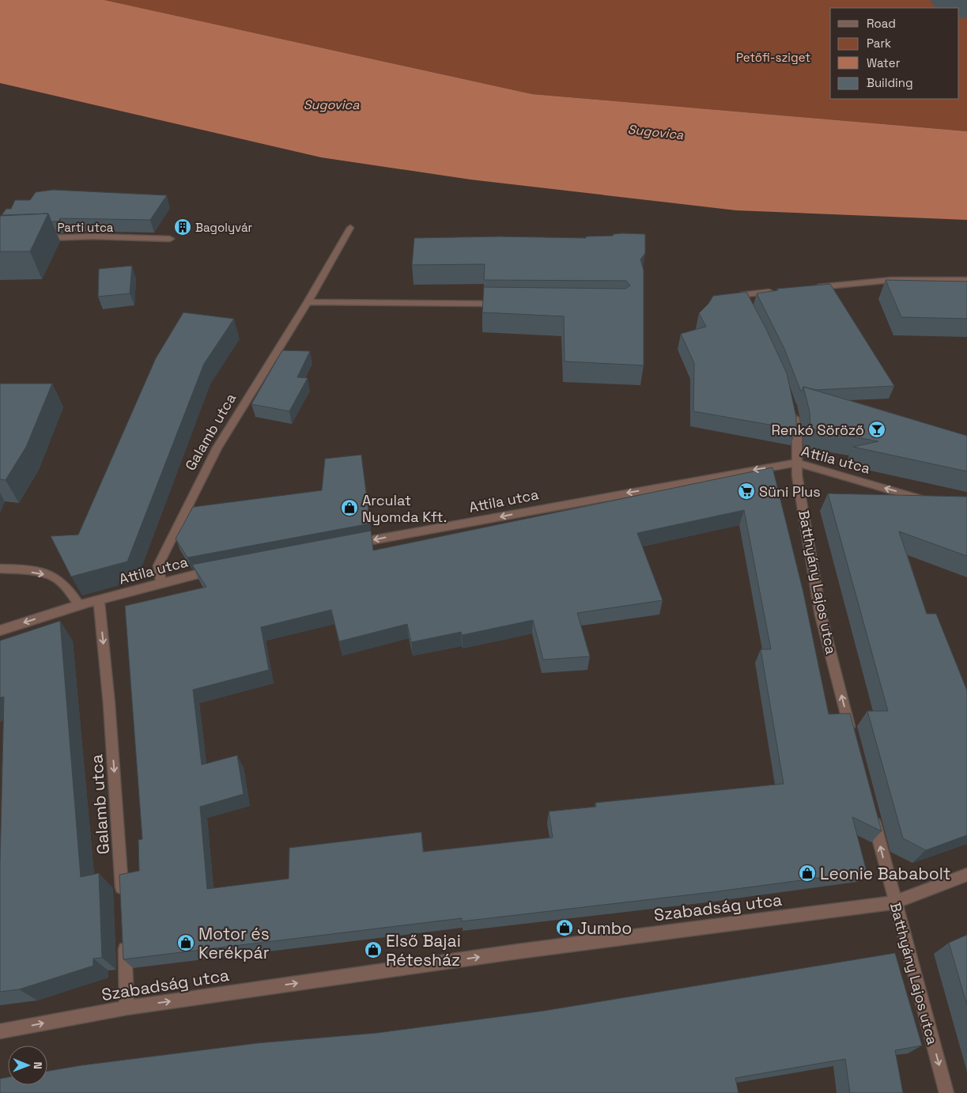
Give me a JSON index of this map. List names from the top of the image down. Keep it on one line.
{"streets":{"street":["Parti utca","Galamb utca","Attila utca","Batthyány Lajos utca","Szabadság utca"]},"crossings":[["Galamb utca","Attila utca"],["Attila utca","Batthyány Lajos utca"],["Batthyány Lajos utca","Szabadság utca"]],"one_way":["Galamb utca","Attila utca","Szabadság utca"],"water":["Sugovica"],"parks":["Petőfi-sziget"],"places":{"building":["Bagolyvár"],"bar":["Renkó Söröző"],"supermarket":["Süni Plus"],"shop":["Arculat Nyomda Kft.","Leonie Bababolt","Jumbo","Motor és Kerékpár","Első Bajai Rétesház"]},"legend":["Road","Park","Water","Building"],"north":"right"}
